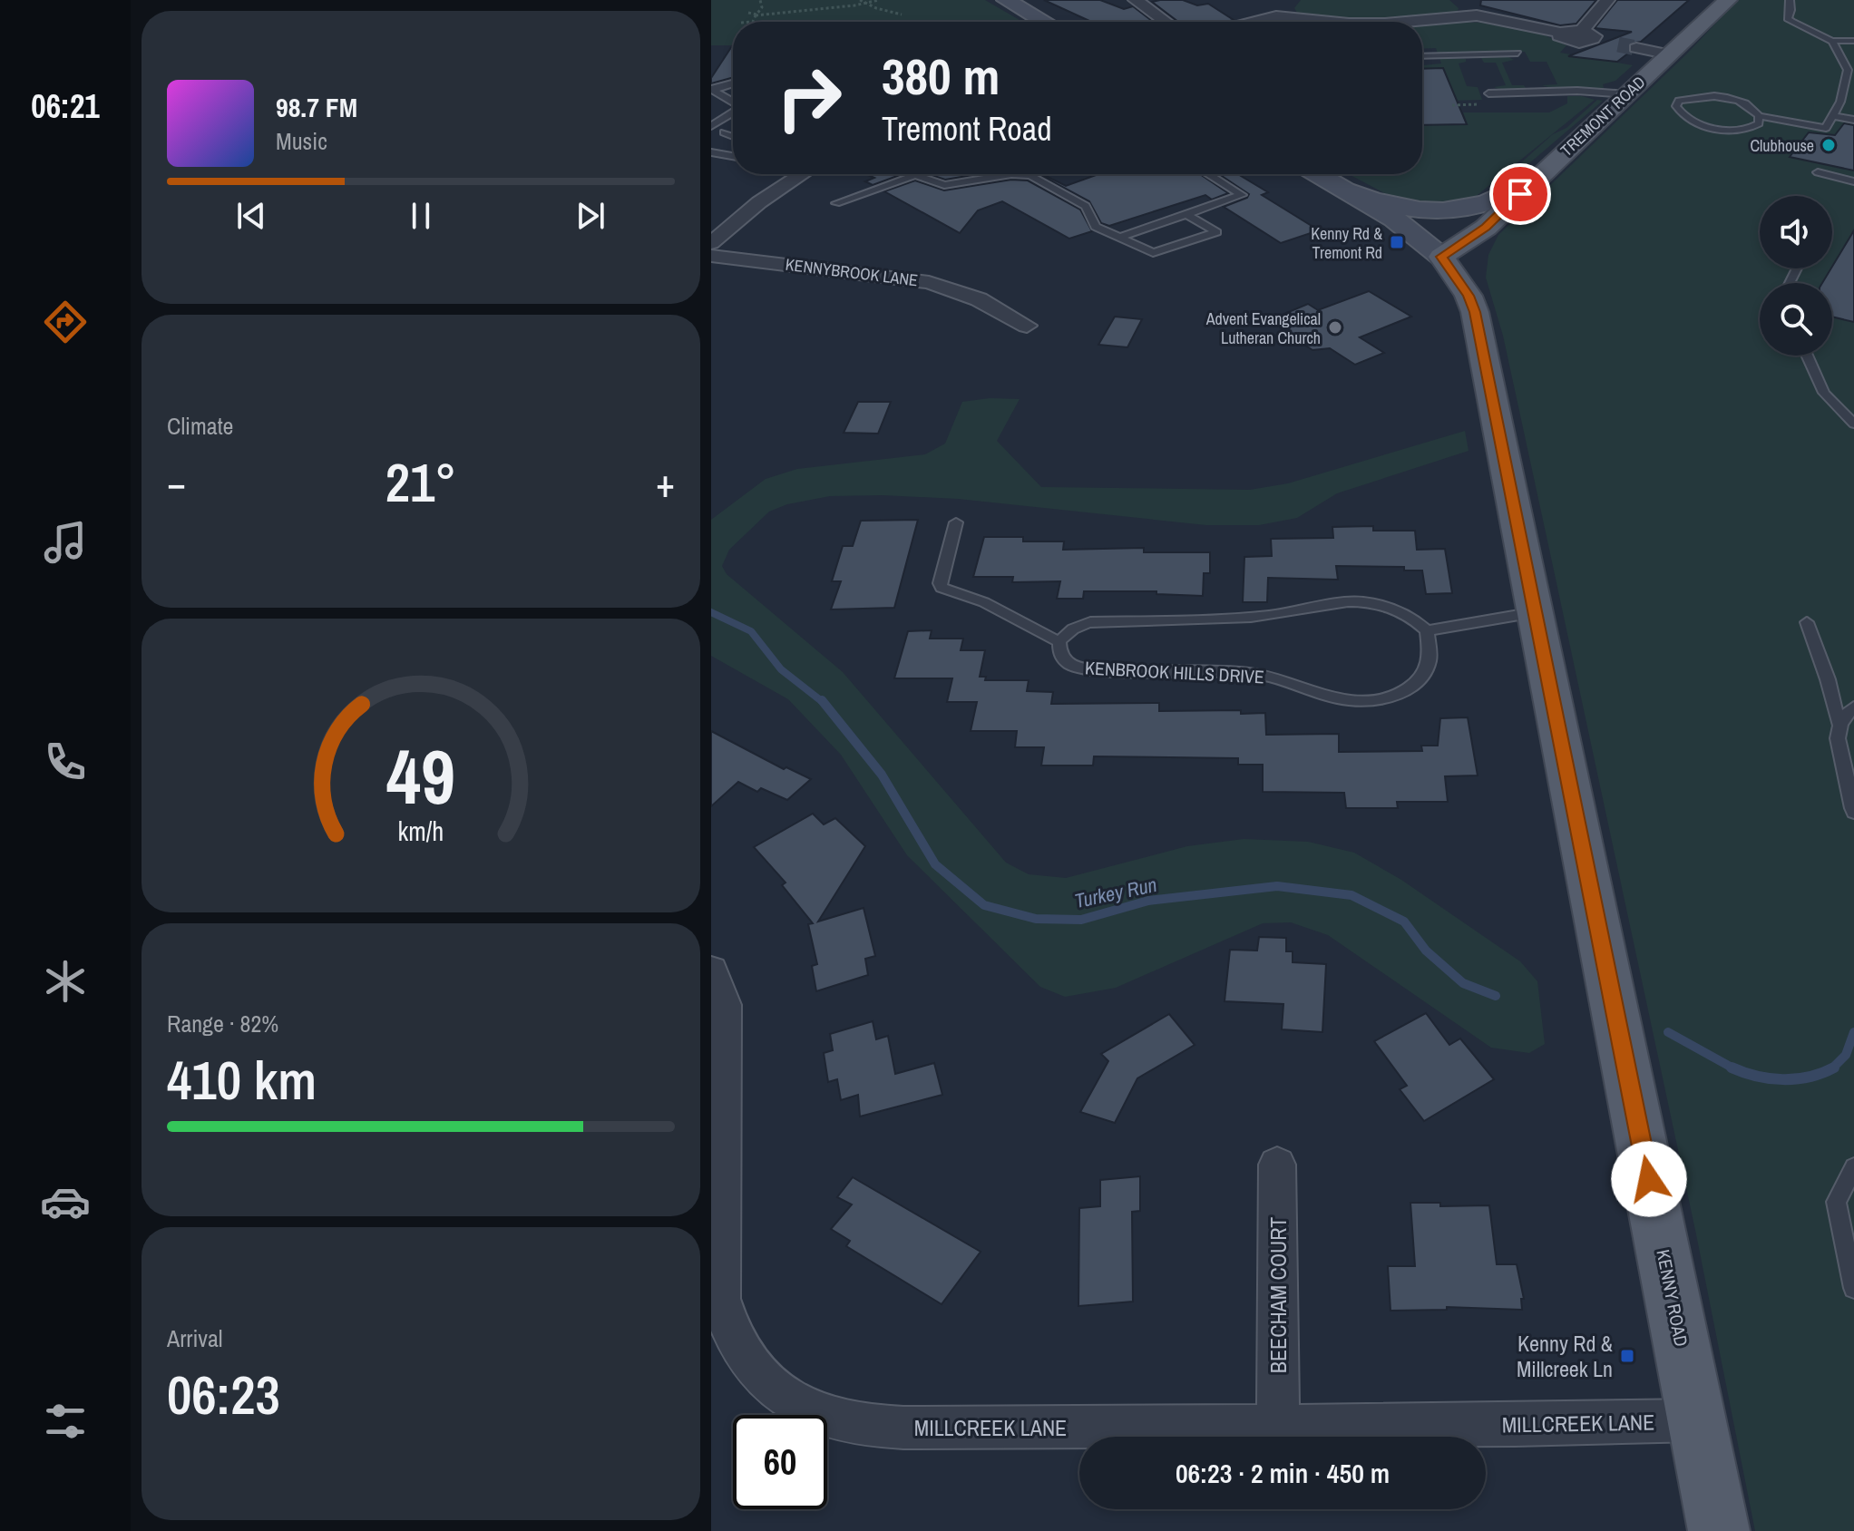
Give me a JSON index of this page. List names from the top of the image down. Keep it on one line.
{"streets":{"main road":["TREMONT ROAD","KENNY ROAD"],"street":["KENNYBROOK LANE","BEECHAM COURT","MILLCREEK LANE"],"lane":["KENBROOK HILLS DRIVE"]},"crossings":[["TREMONT ROAD","KENNY ROAD"],["BEECHAM COURT","MILLCREEK LANE"],["KENNY ROAD","MILLCREEK LANE"]],"water":["Turkey Run"],"places":{"other":["Clubhouse","Advent Evangelical Lutheran Church"],"transit":["Kenny Rd & Tremont Rd","Kenny Rd & Millcreek Ln"]},"page":{"tabs":"06:21","turn":["380 m","Tremont Road"],"song":["98.7 FM","Music"],"tile":["Climate",["Range · 82%","410 km"],["Arrival","06:23"]],"heat":["−","21°","+"],"limit":"60","trip":"06:23 · 2 min · 450 m","gauge":["49","km/h"]}}
